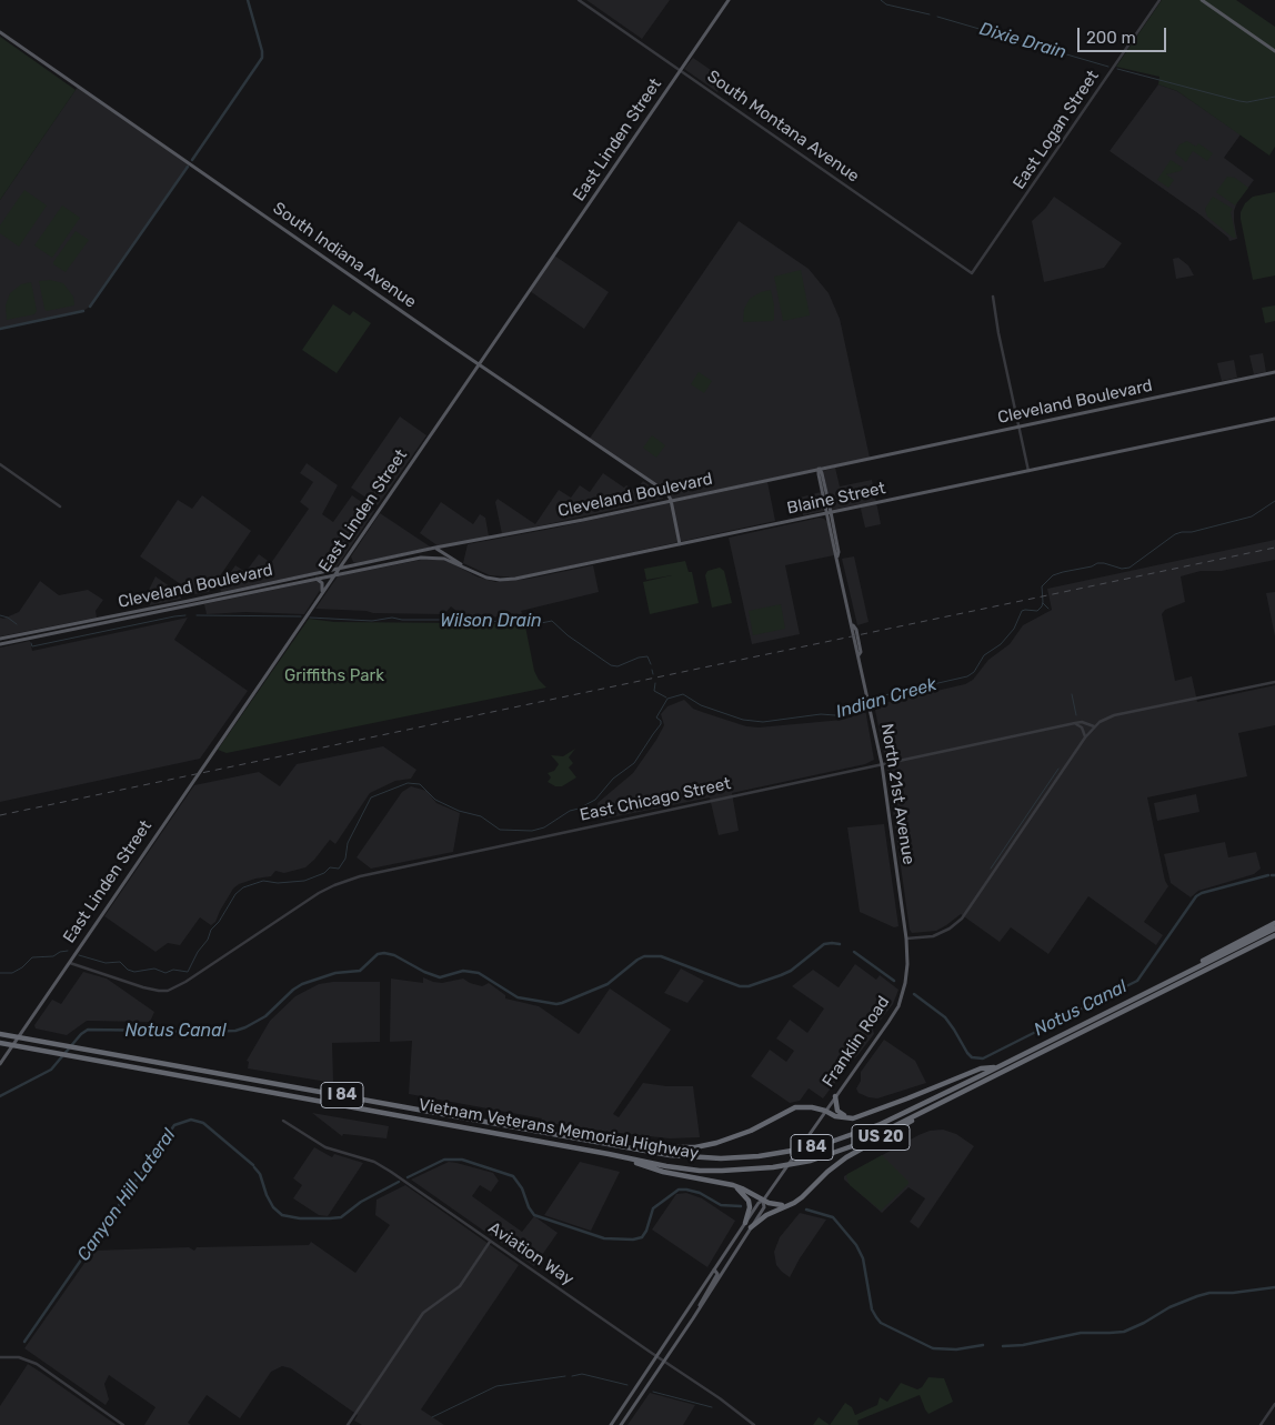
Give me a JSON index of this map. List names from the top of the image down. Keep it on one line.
{"streets":{"highway":["I 84","Vietnam Veterans Memorial Highway","US 20"],"main road":["East Linden Street","South Indiana Avenue","Cleveland Boulevard","Blaine Street","North 21st Avenue","Franklin Road"],"street":["South Montana Avenue","East Logan Street","East Chicago Street","Aviation Way"]},"crossings":[["South Montana Avenue","East Logan Street"],["South Montana Avenue","East Linden Street"],["East Linden Street","South Indiana Avenue"],["East Linden Street","Cleveland Boulevard"],["East Linden Street","East Chicago Street"],["South Indiana Avenue","Cleveland Boulevard"],["Cleveland Boulevard","Blaine Street"],["Cleveland Boulevard","North 21st Avenue"],["Blaine Street","North 21st Avenue"],["North 21st Avenue","East Chicago Street"],["North 21st Avenue","Franklin Road"],["Franklin Road","US 20"],["Franklin Road","Aviation Way"],["Vietnam Veterans Memorial Highway","US 20"],["US 20","Aviation Way"]],"water":["Dixie Drain","Wilson Drain","Indian Creek","Notus Canal","Canyon Hill Lateral"],"parks":["Griffiths Park"],"scale_bar":"200 m"}
